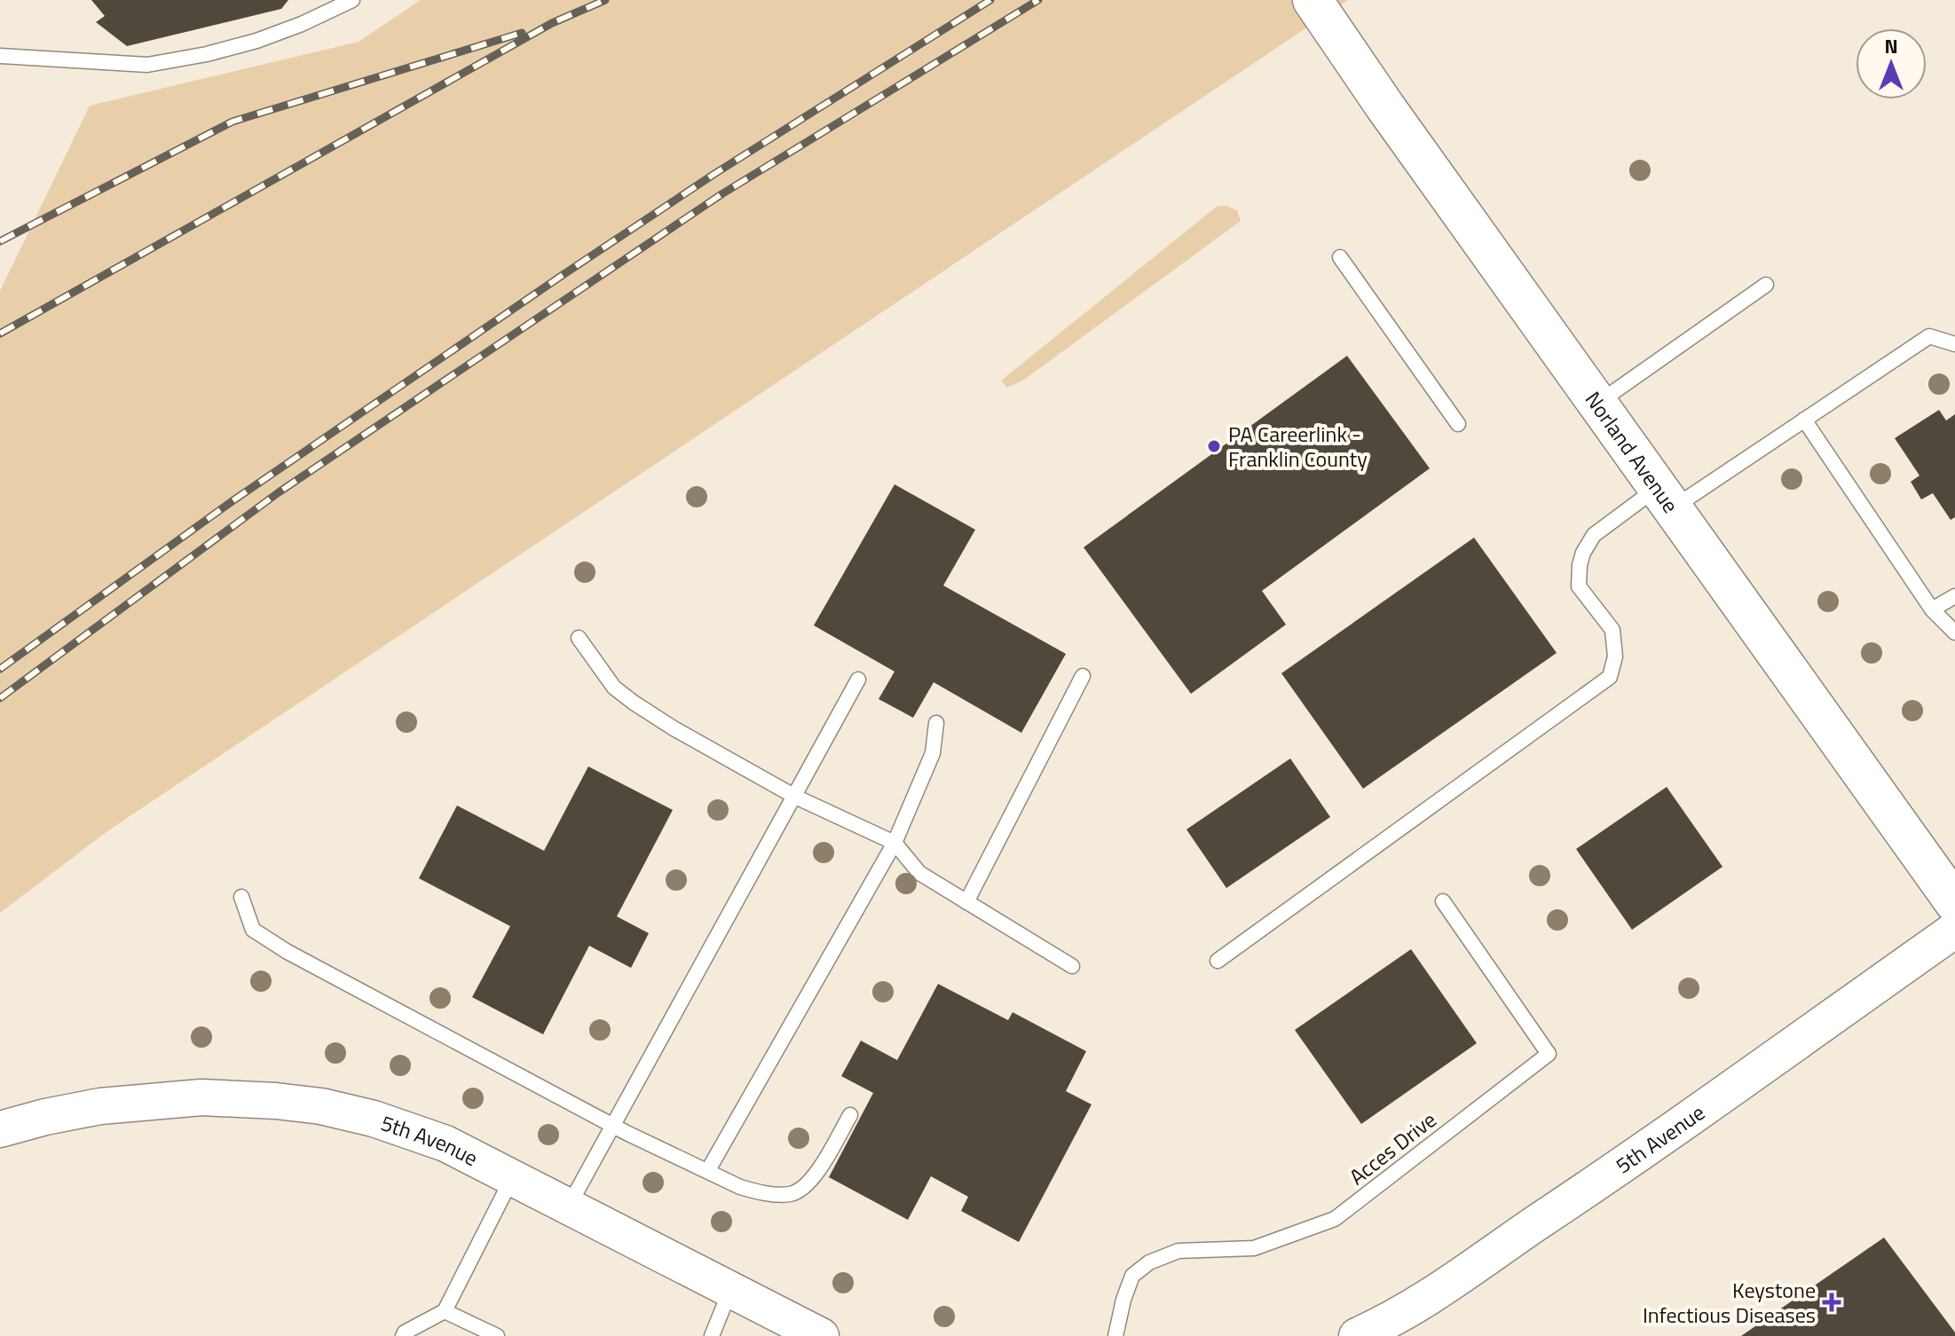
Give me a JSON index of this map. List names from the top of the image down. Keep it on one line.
{"streets":{"main road":["Norland Avenue"],"street":["5th Avenue"],"lane":["Acces Drive"]},"places":{"other":["PA Careerlink - Franklin County"],"health":["Keystone Infectious Diseases"]},"north":"top"}
